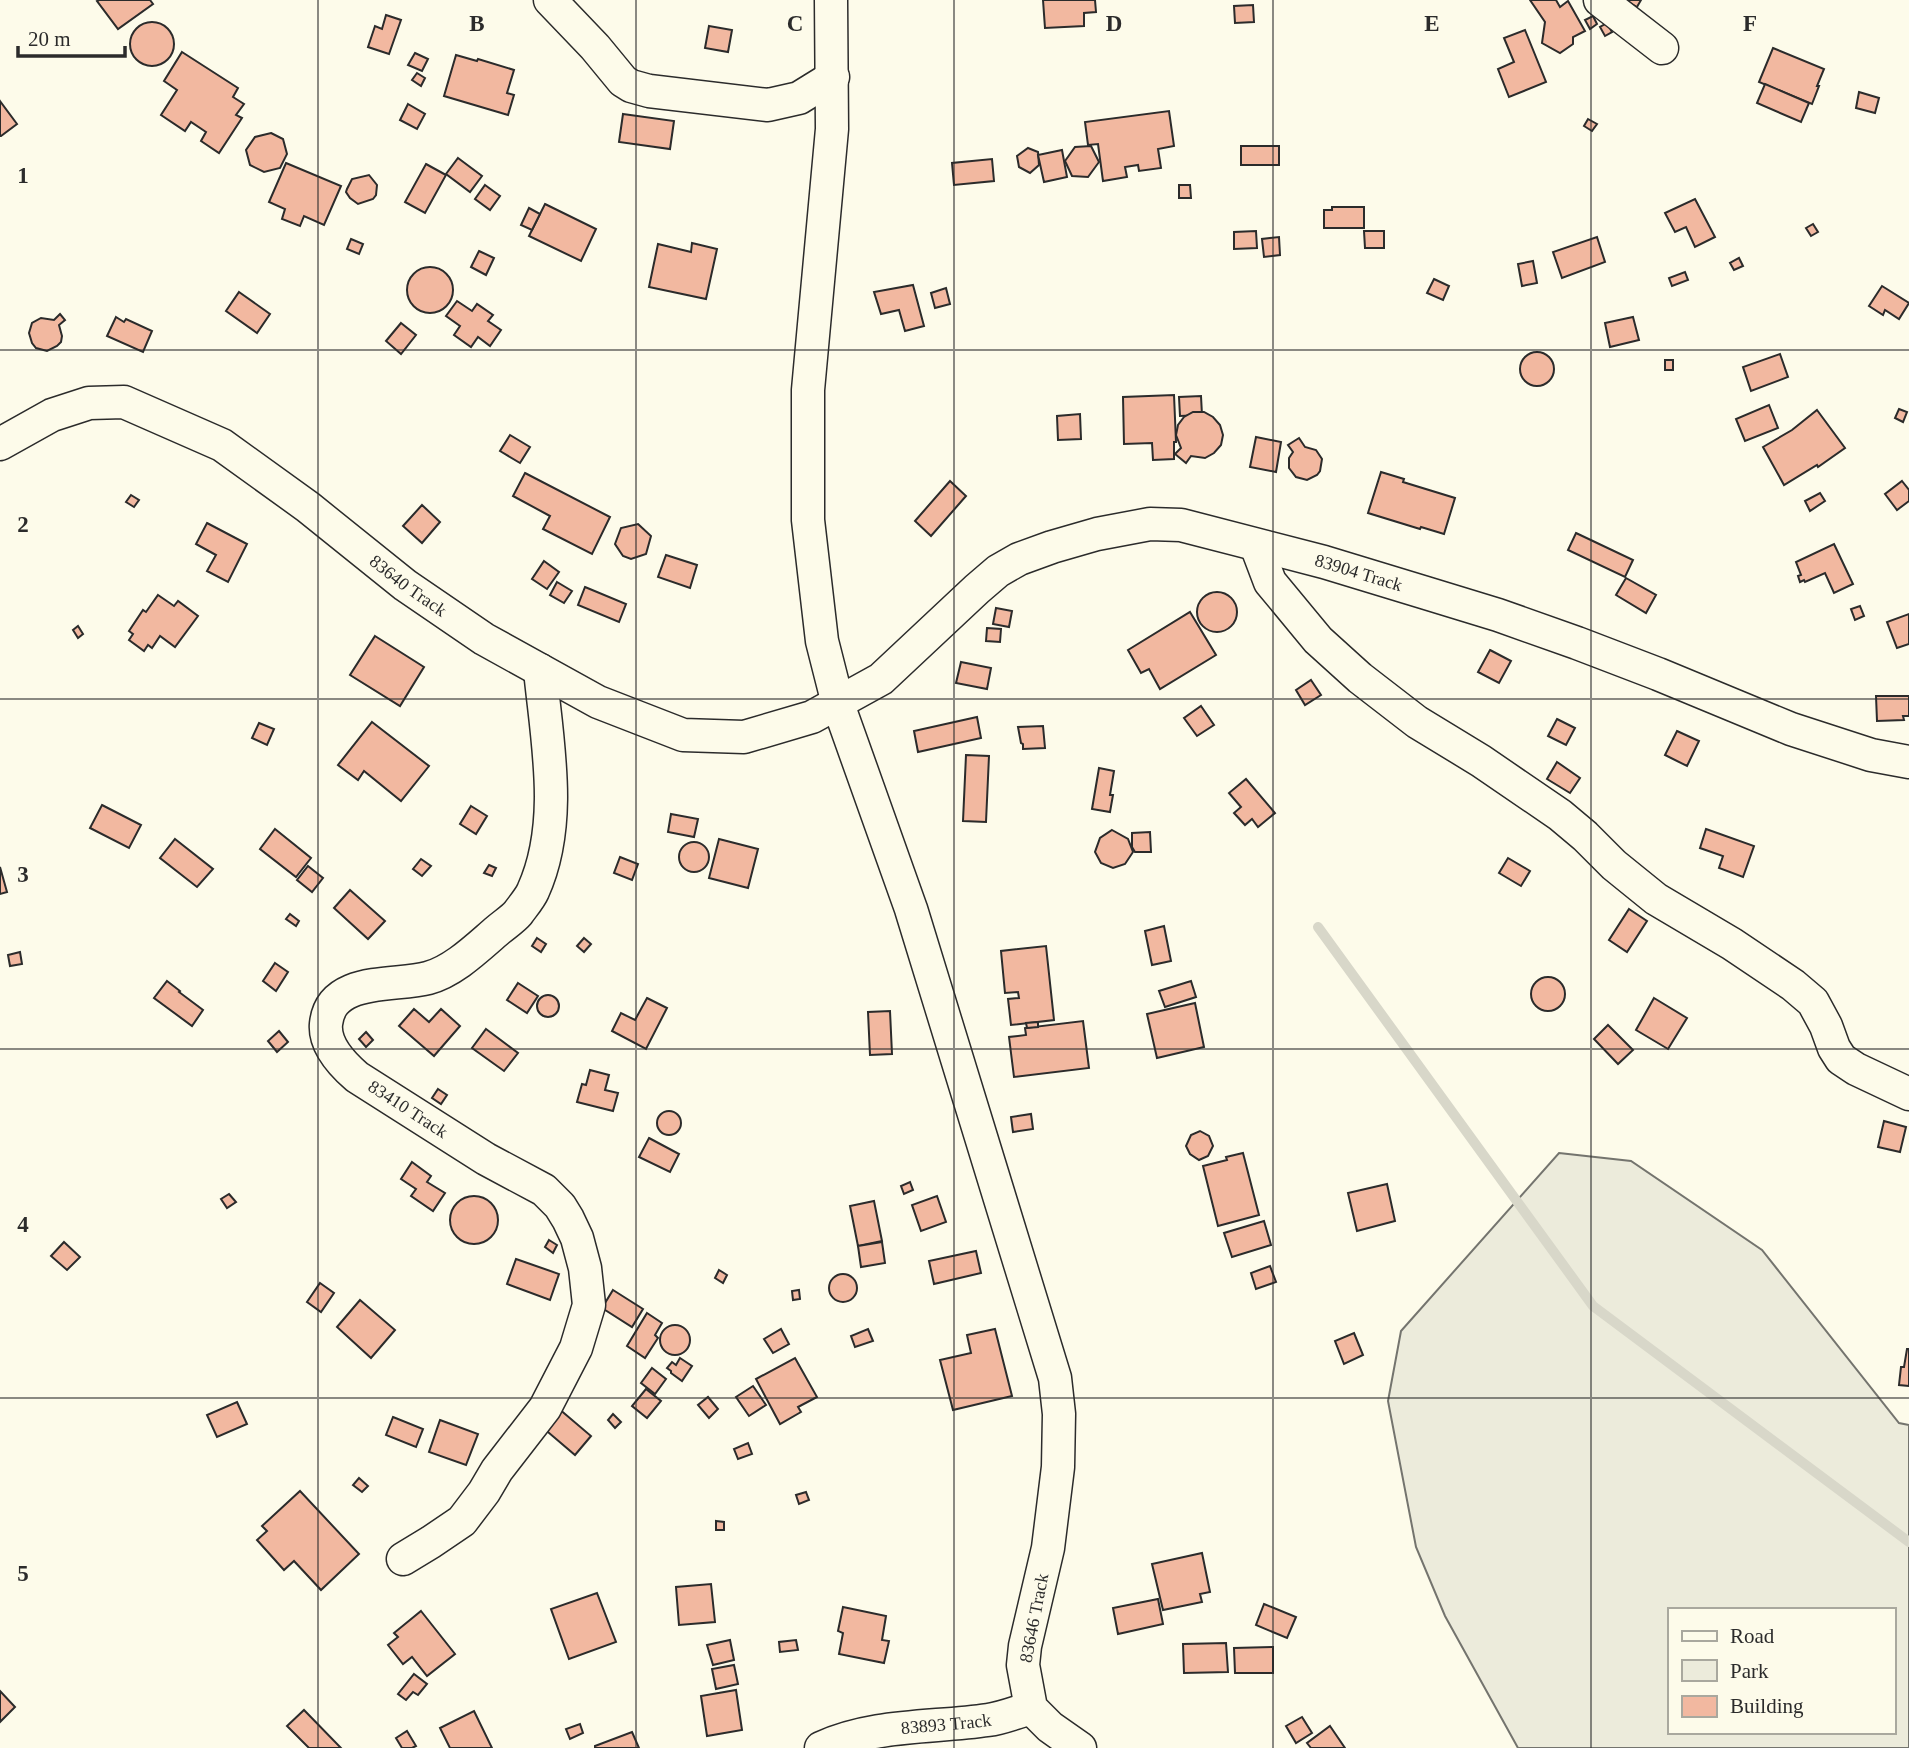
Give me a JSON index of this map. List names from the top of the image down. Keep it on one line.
{"streets":{"street":["83904 Track","83640 Track","83410 Track","83646 Track","83893 Track"]},"crossings":[["83904 Track","83640 Track"],["83904 Track","83646 Track"],["83640 Track","83410 Track"],["83640 Track","83646 Track"],["83646 Track","83893 Track"]],"legend":["Road","Park","Building"],"scale_bar":"20 m","grid":{"columns":["B","C","D","E","F"],"rows":["1","2","3","4","5"]}}
